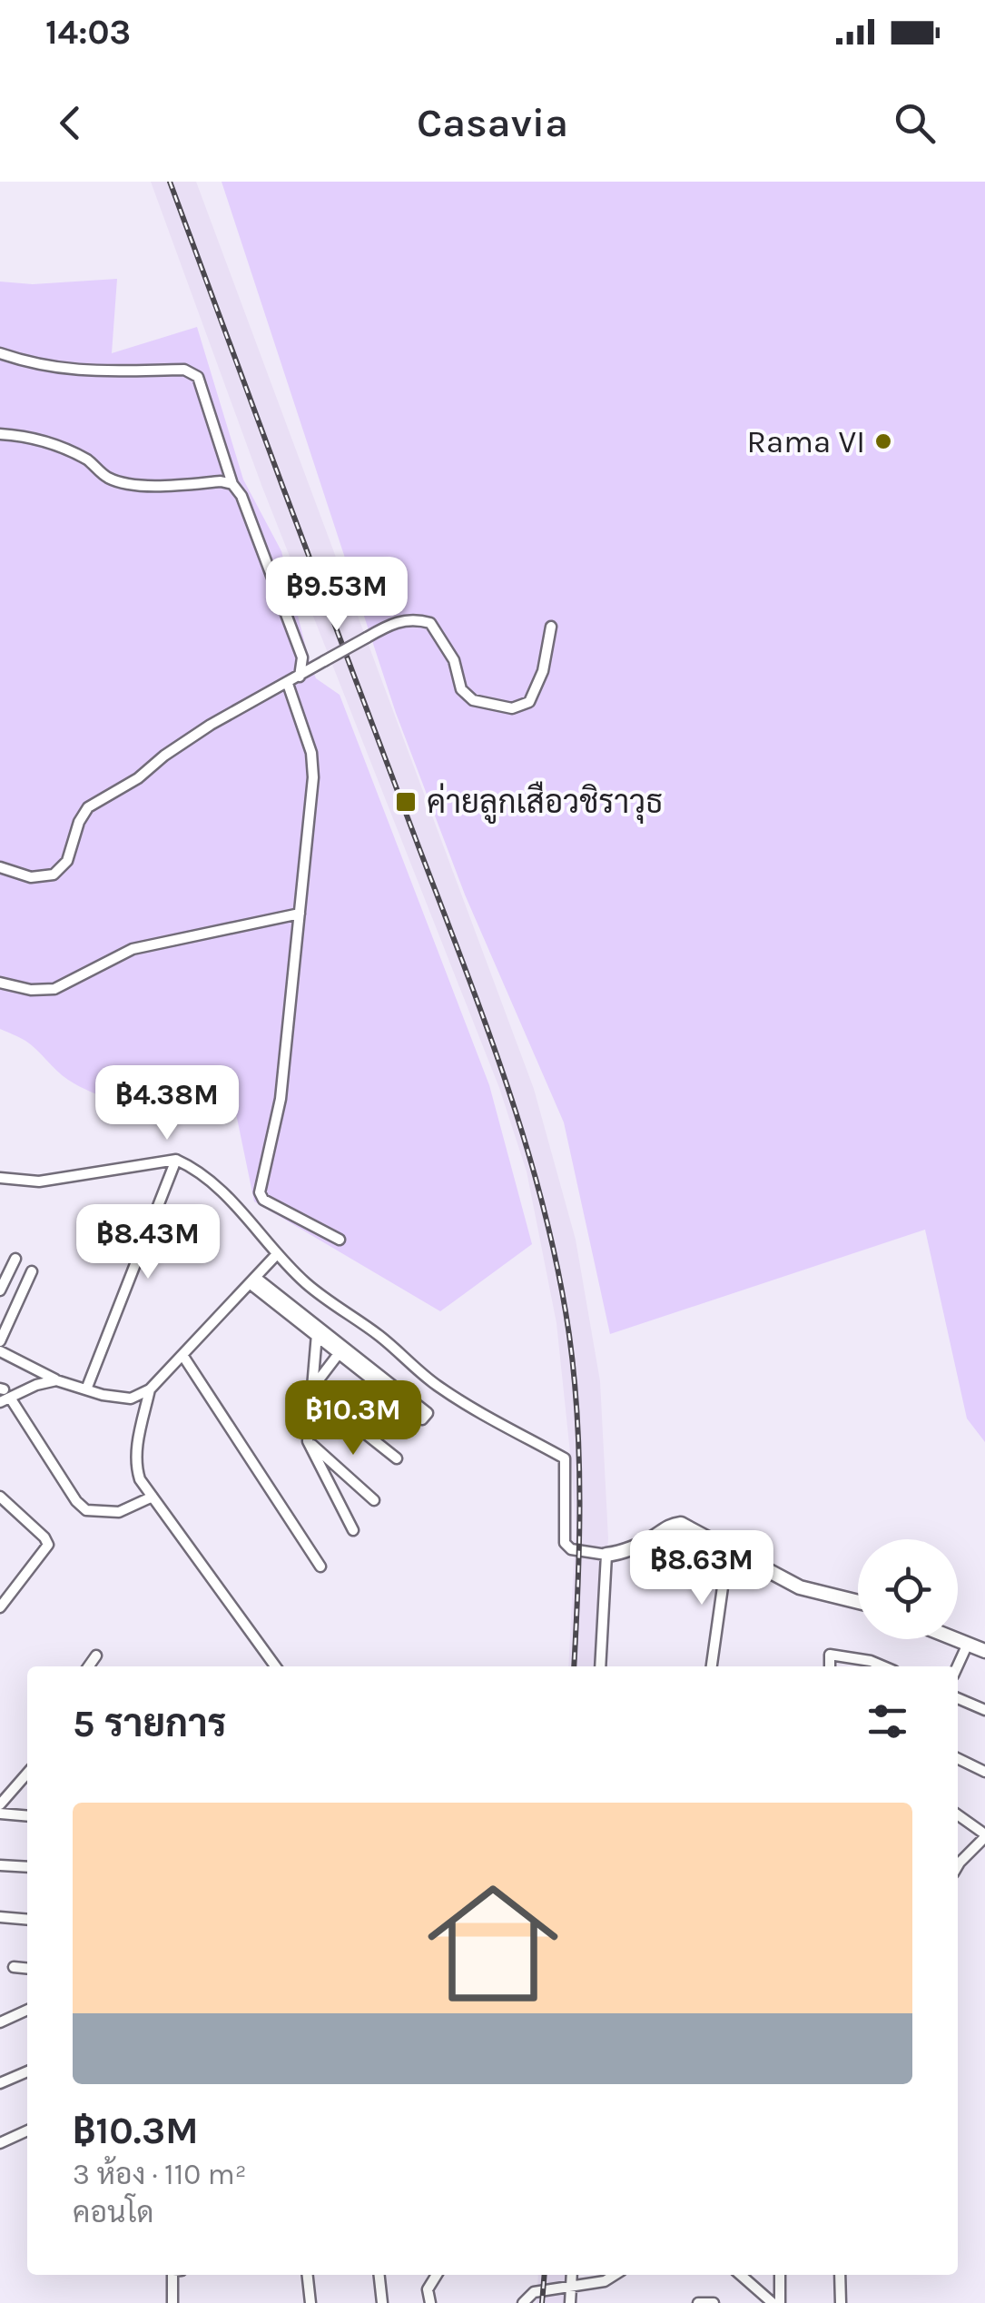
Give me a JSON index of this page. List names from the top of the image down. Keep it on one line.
{"places":{"other":["Rama VI"],"transit":["ค่ายลูกเสือวชิราวุธ"]},"page":{"status":"14:03","header":"Casavia","price":["฿9.53M","฿4.38M","฿8.43M","฿10.3M","฿8.63M"],"heading":"5 รายการ","list":[{"name":"฿10.3M","note":"3 ห้อง · 110 m² · คอนโด"}]}}
